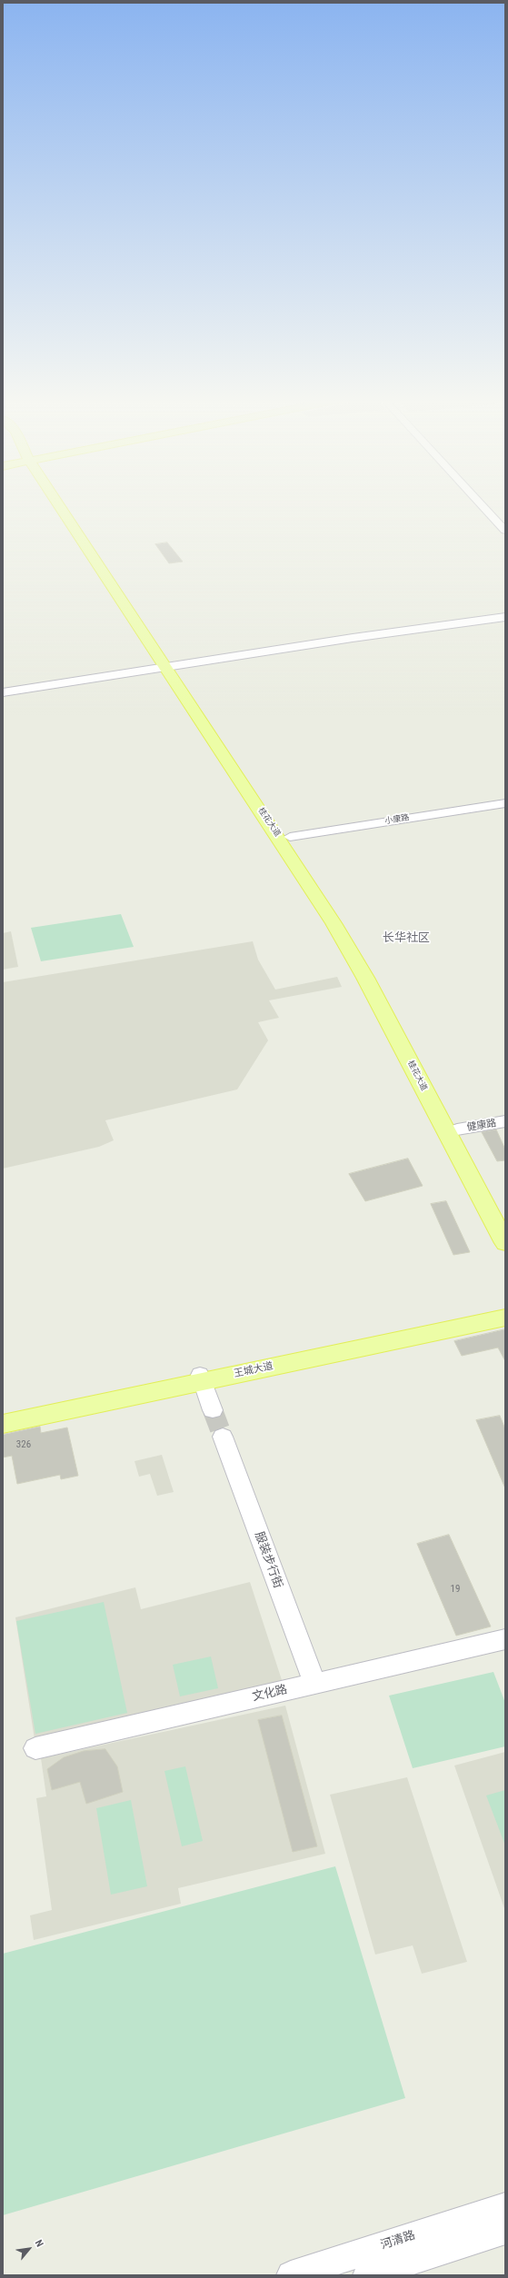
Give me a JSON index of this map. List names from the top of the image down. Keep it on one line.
{"streets":{"main road":["桂花大道","王城大道"],"street":["小康路","健康路","服装步行街","文化路","河清路"]},"crossings":[["小康路","桂花大道"],["桂花大道","健康路"],["服装步行街","文化路"]],"districts":["长华社区"],"house_numbers":["326","19"],"north":"top right"}
